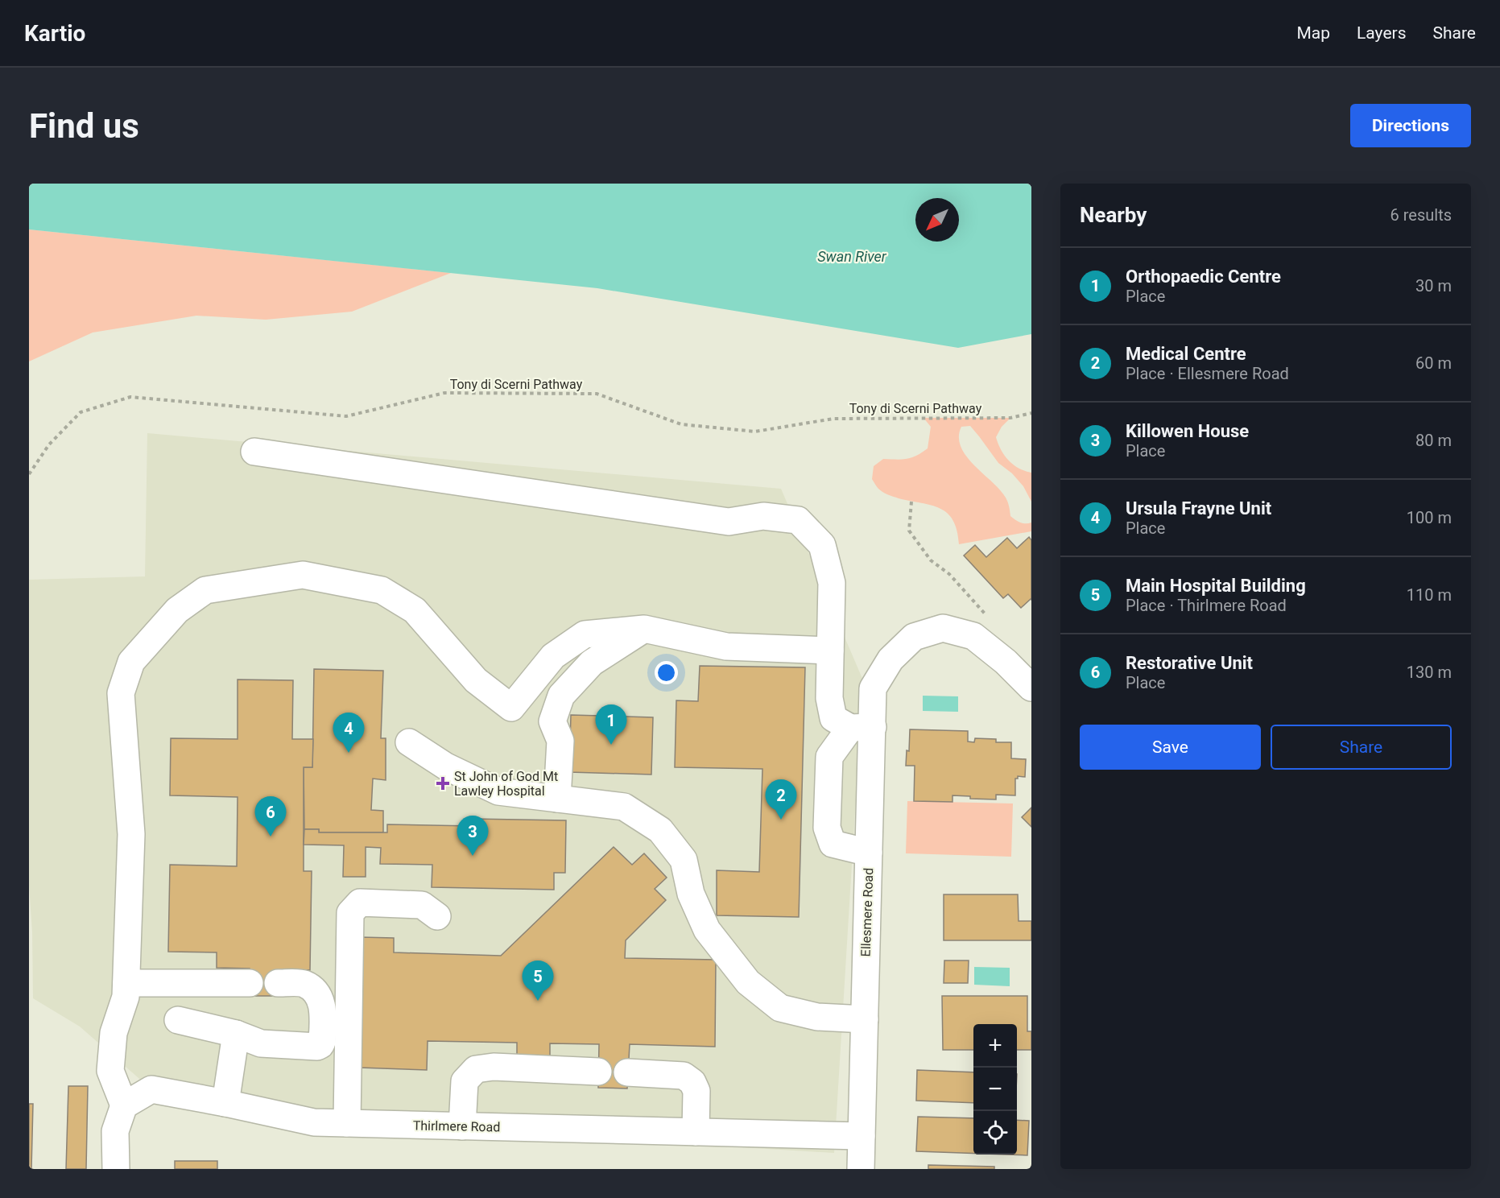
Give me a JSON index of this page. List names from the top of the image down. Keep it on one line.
{"streets":{"street":["Ellesmere Road","Thirlmere Road"],"path":["Tony di Scerni Pathway"]},"crossings":[["Ellesmere Road","Thirlmere Road"]],"water":["Swan River"],"places":{"health":["St John of God Mt Lawley Hospital"]},"north":"bottom left","page":{"header":"Kartio","nav":["Map","Layers","Share"],"buttons":["Directions",["Save","Share"]],"title":"Find us","heading":["Nearby","6 results"],"list":[{"mark":"1","name":"Orthopaedic Centre","note":"Place","value":"30 m"},{"mark":"2","name":"Medical Centre","note":"Place · Ellesmere Road","value":"60 m"},{"mark":"3","name":"Killowen House","note":"Place","value":"80 m"},{"mark":"4","name":"Ursula Frayne Unit","note":"Place","value":"100 m"},{"mark":"5","name":"Main Hospital Building","note":"Place · Thirlmere Road","value":"110 m"},{"mark":"6","name":"Restorative Unit","note":"Place","value":"130 m"}],"pins":["1","4","2","6","3","5"],"map_buttons":["+","−"]}}
